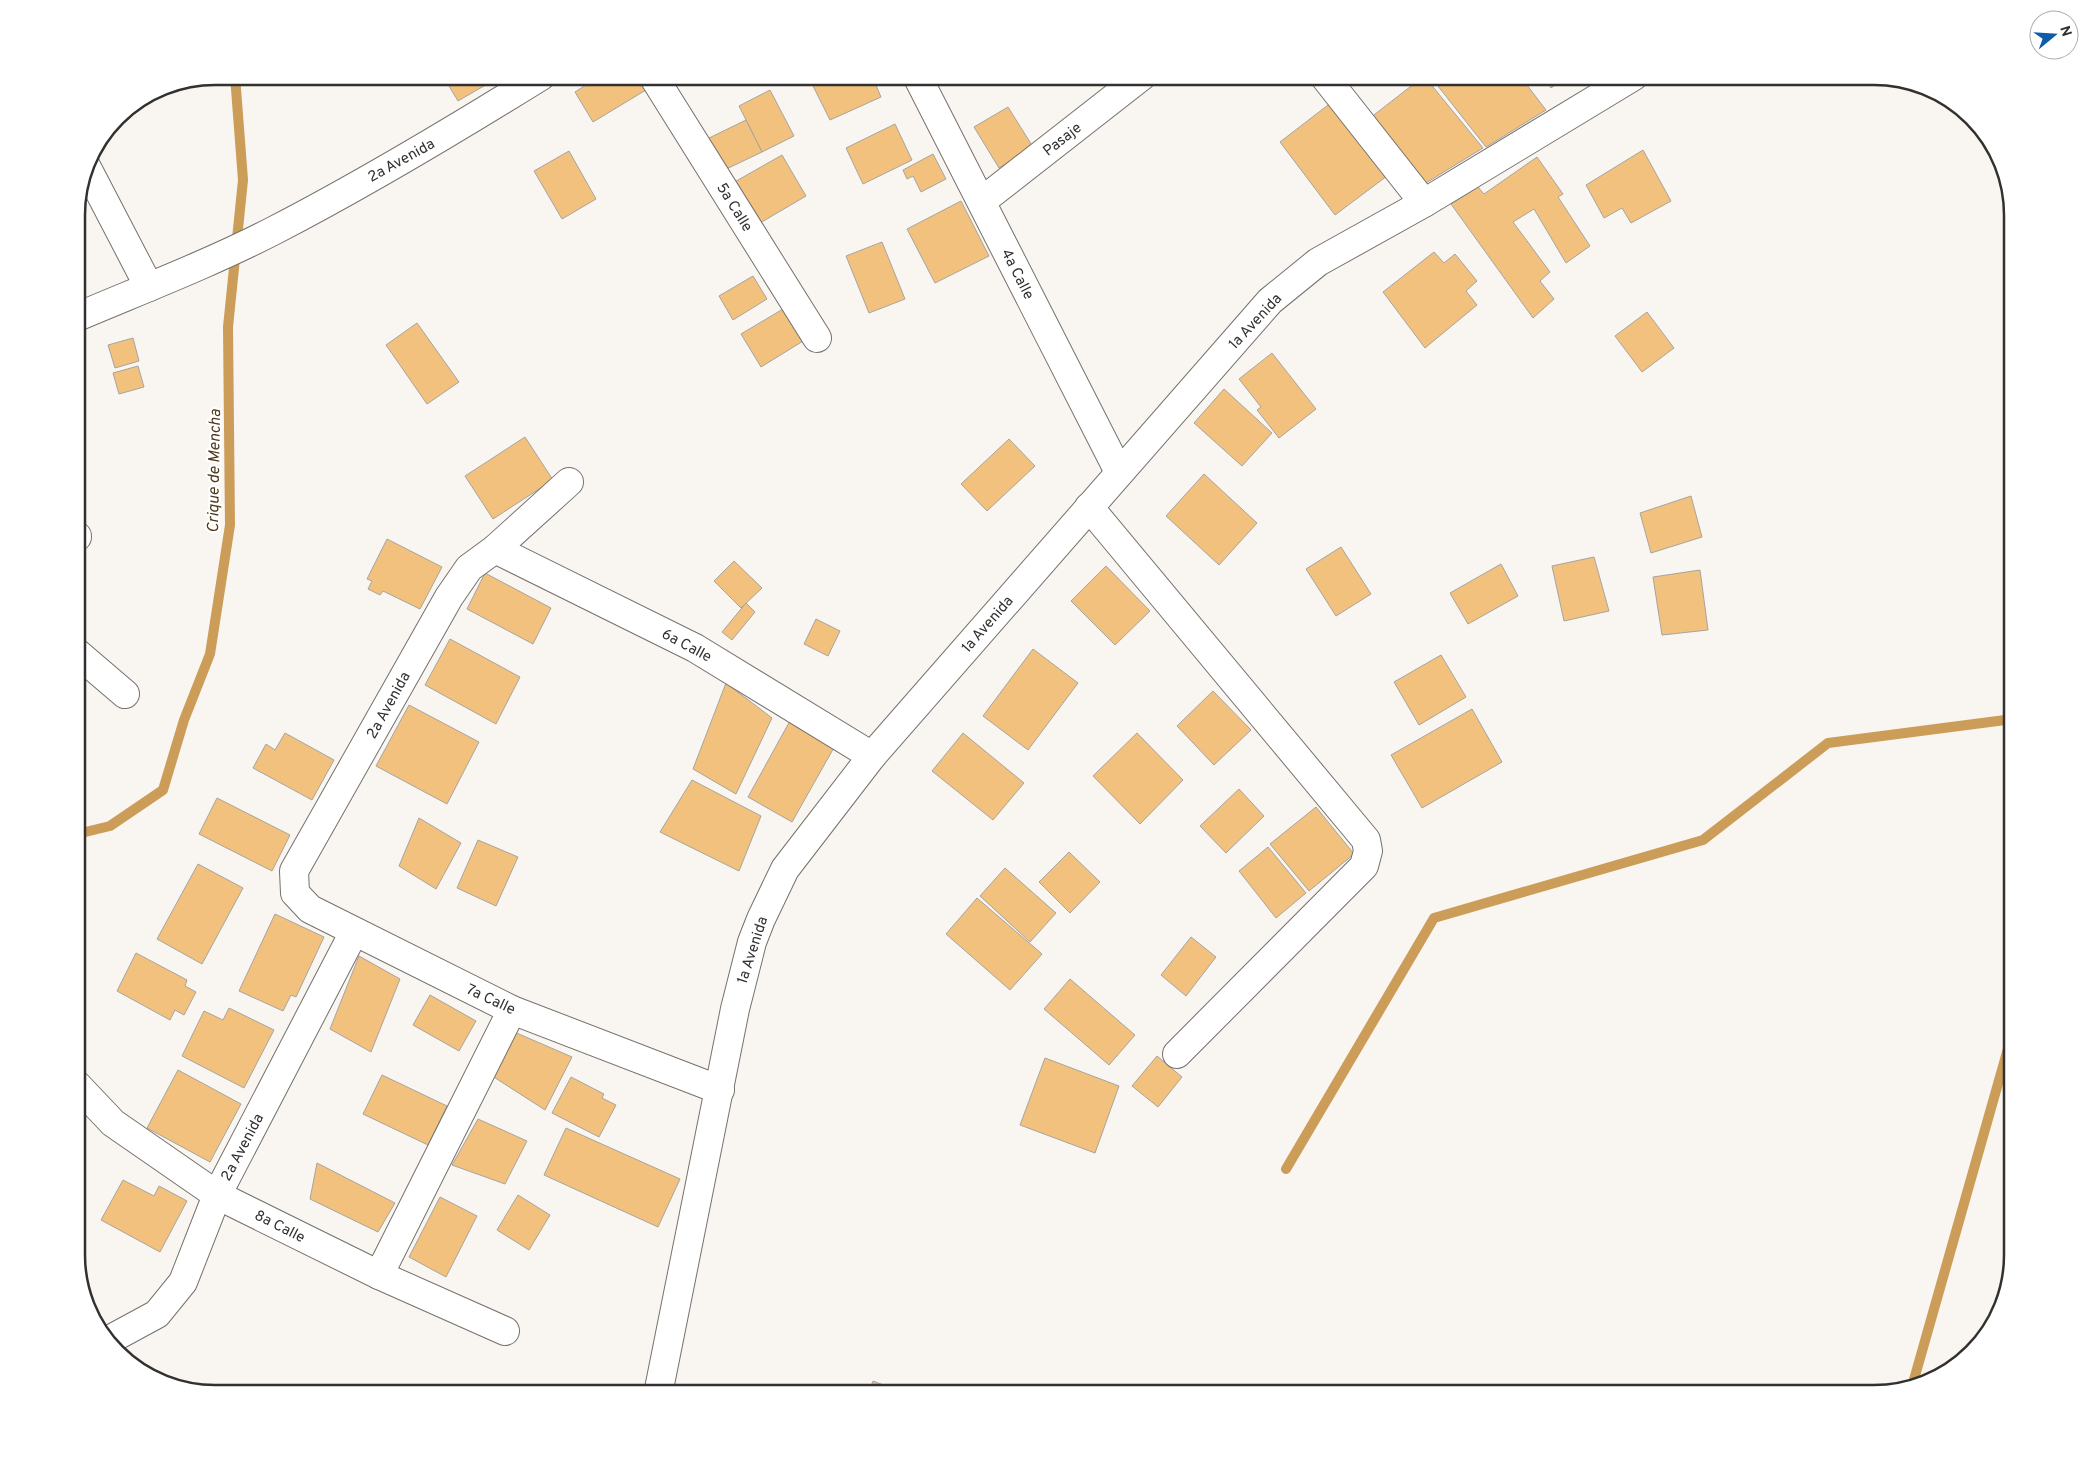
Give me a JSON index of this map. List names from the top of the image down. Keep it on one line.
{"streets":{"street":["Pasaje","2a Avenida","5a Calle","4a Calle","1a Avenida","6a Calle","7a Calle","8a Calle"]},"crossings":[["Pasaje","4a Calle"],["2a Avenida","6a Calle"],["2a Avenida","7a Calle"],["2a Avenida","8a Calle"],["4a Calle","1a Avenida"],["1a Avenida","6a Calle"],["1a Avenida","7a Calle"]],"water":["Crique de Mencha"],"north":"right"}
